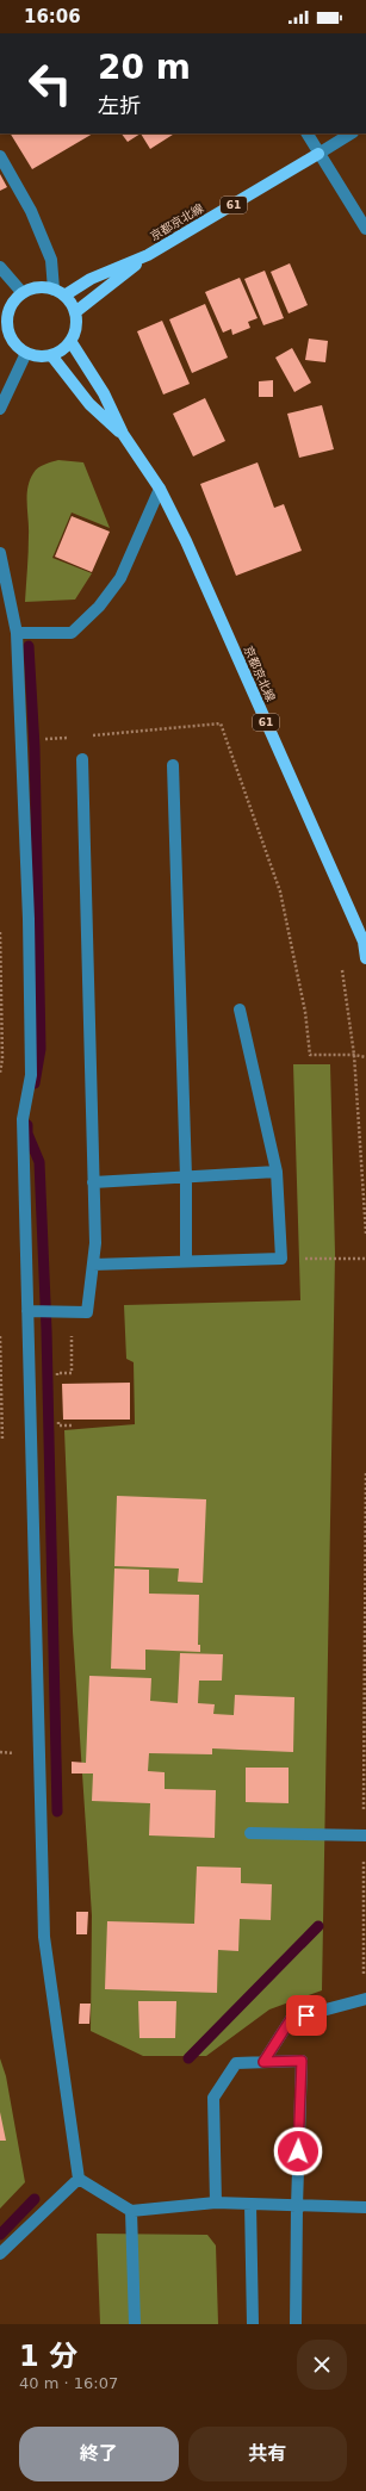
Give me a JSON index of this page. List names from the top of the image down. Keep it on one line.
{"streets":{"main road":["61","京都京北線"]},"page":{"status":"16:06","turn":["20 m","左折"],"heading":["1 分","40 m · 16:07"],"buttons":["終了","共有"]}}
